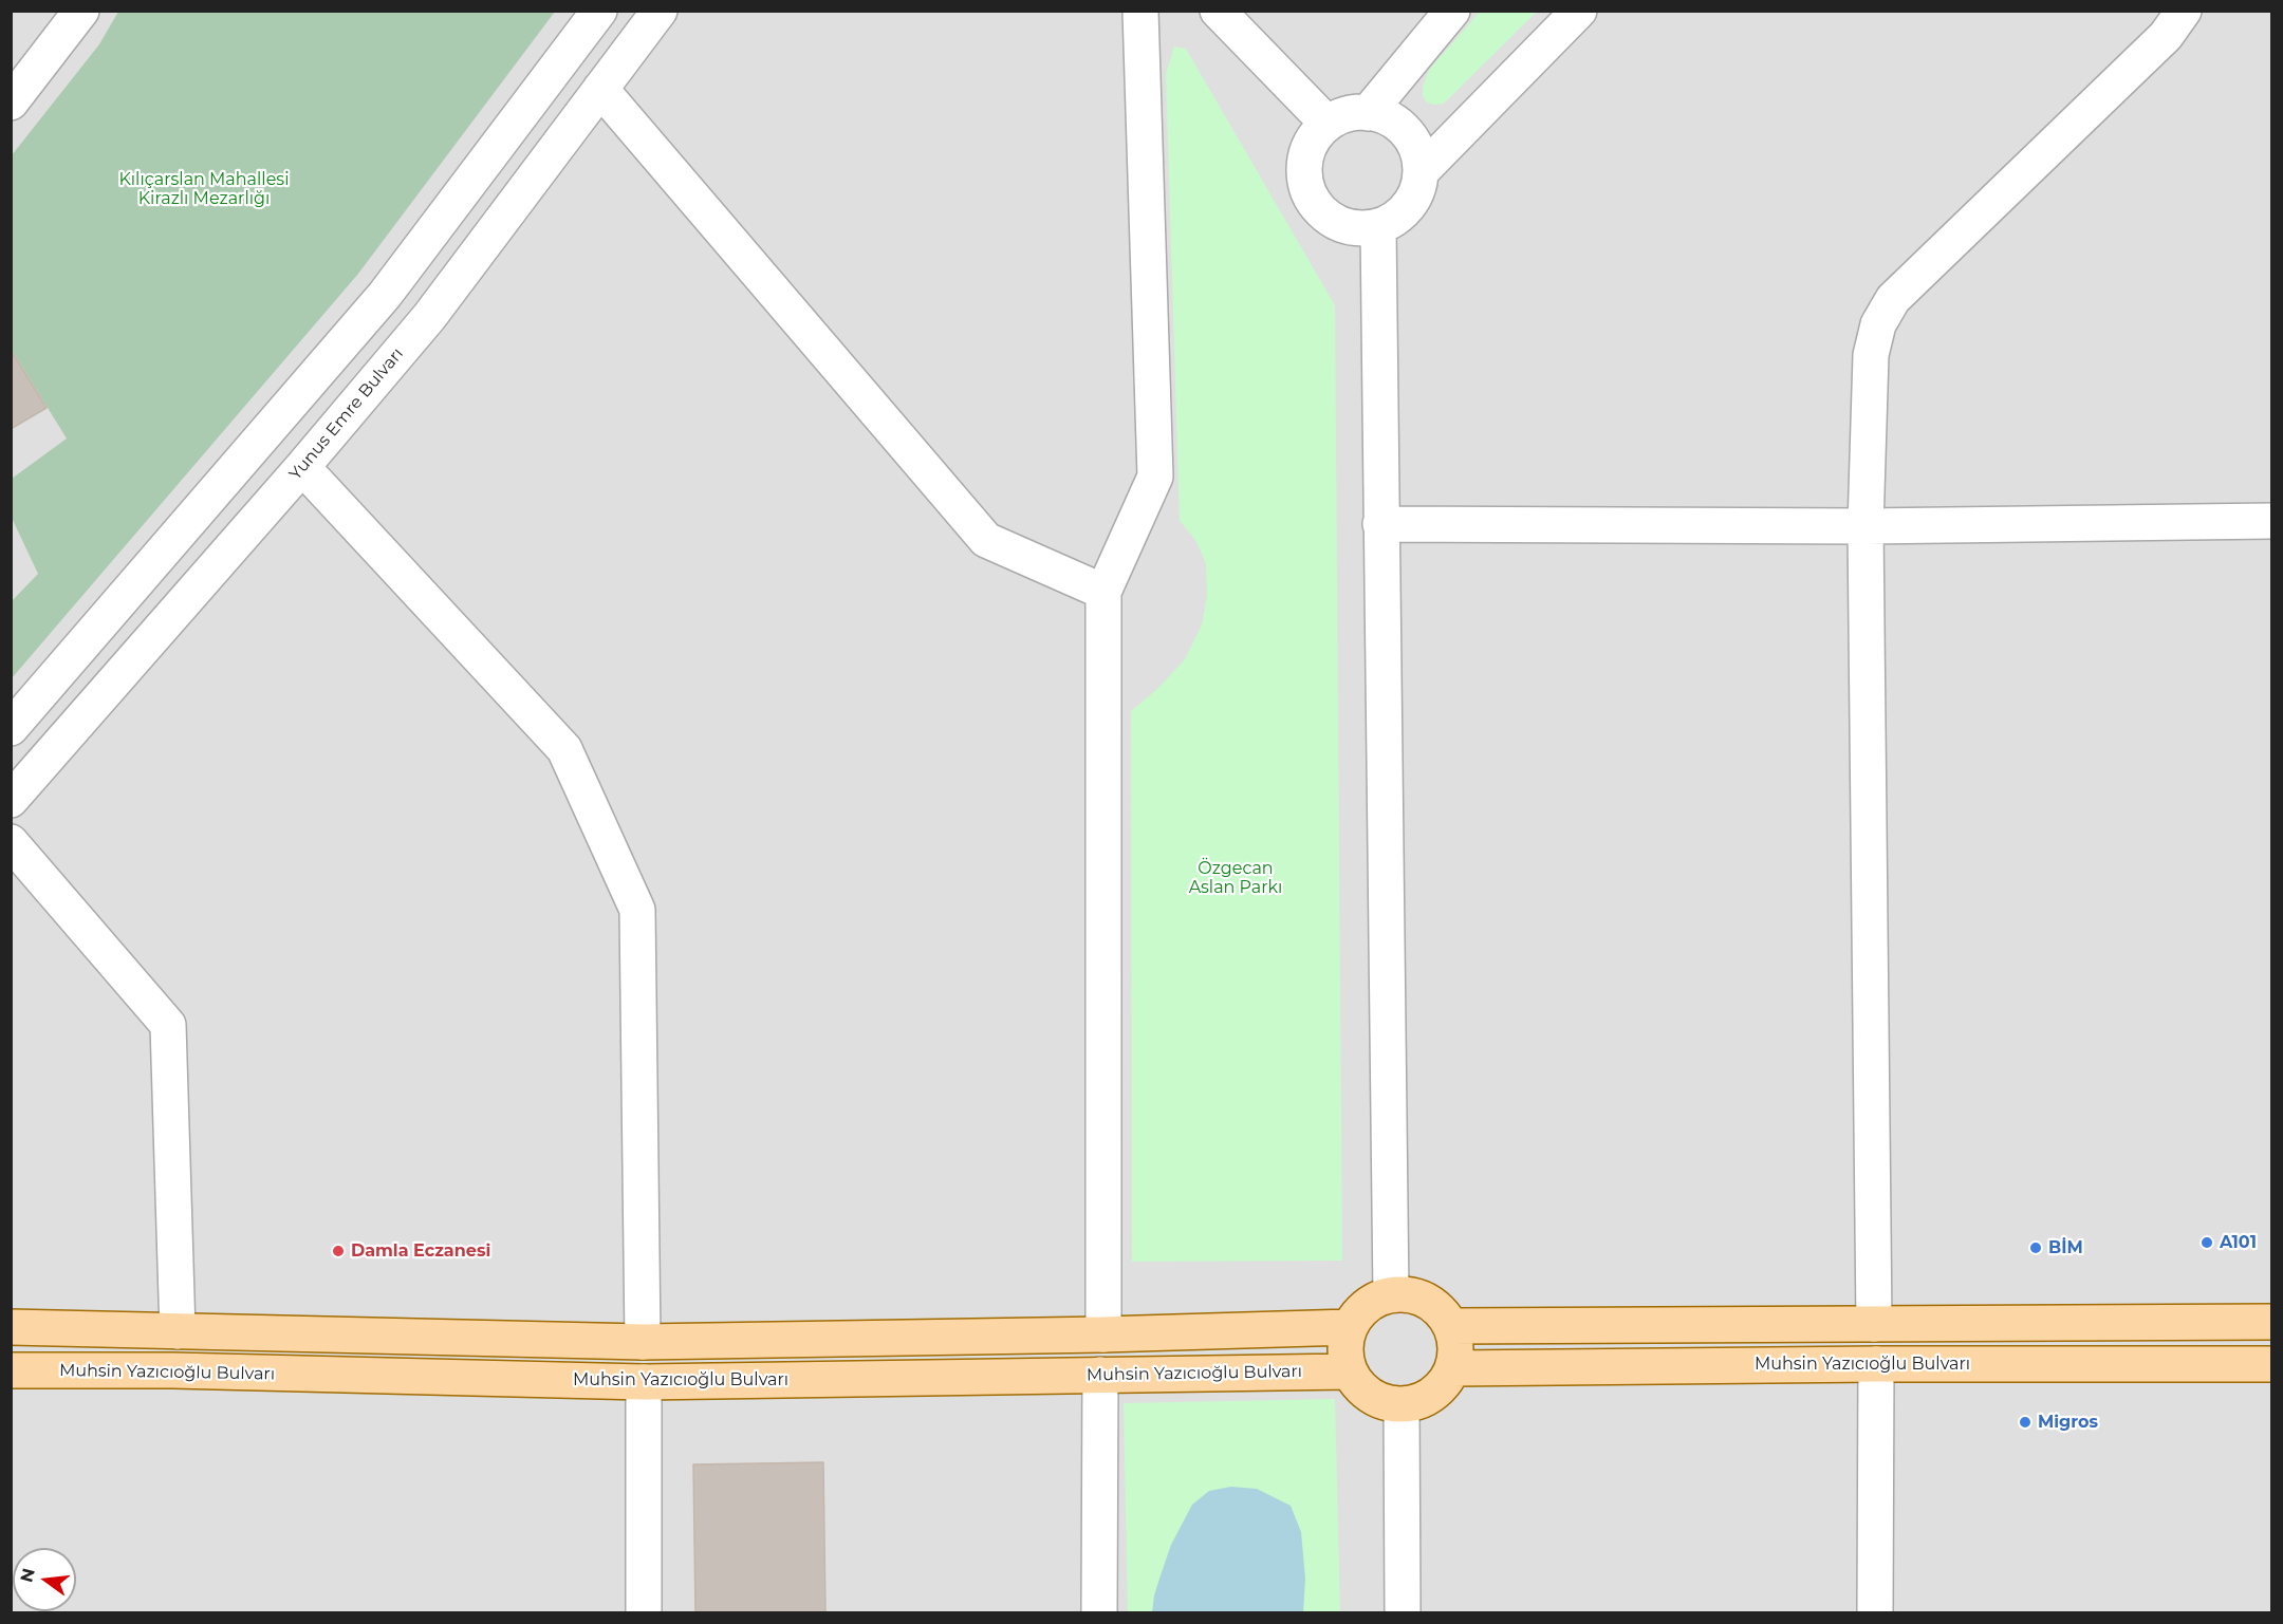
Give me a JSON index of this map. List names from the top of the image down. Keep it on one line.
{"streets":{"main road":["Muhsin Yazıcıoğlu Bulvarı"],"street":["Yunus Emre Bulvarı"]},"parks":["Kılıçarslan Mahallesi Kirazlı Mezarlığı","Özgecan Aslan Parkı"],"places":["A101","BİM","Damla Eczanesi","Migros"],"north":"left"}
